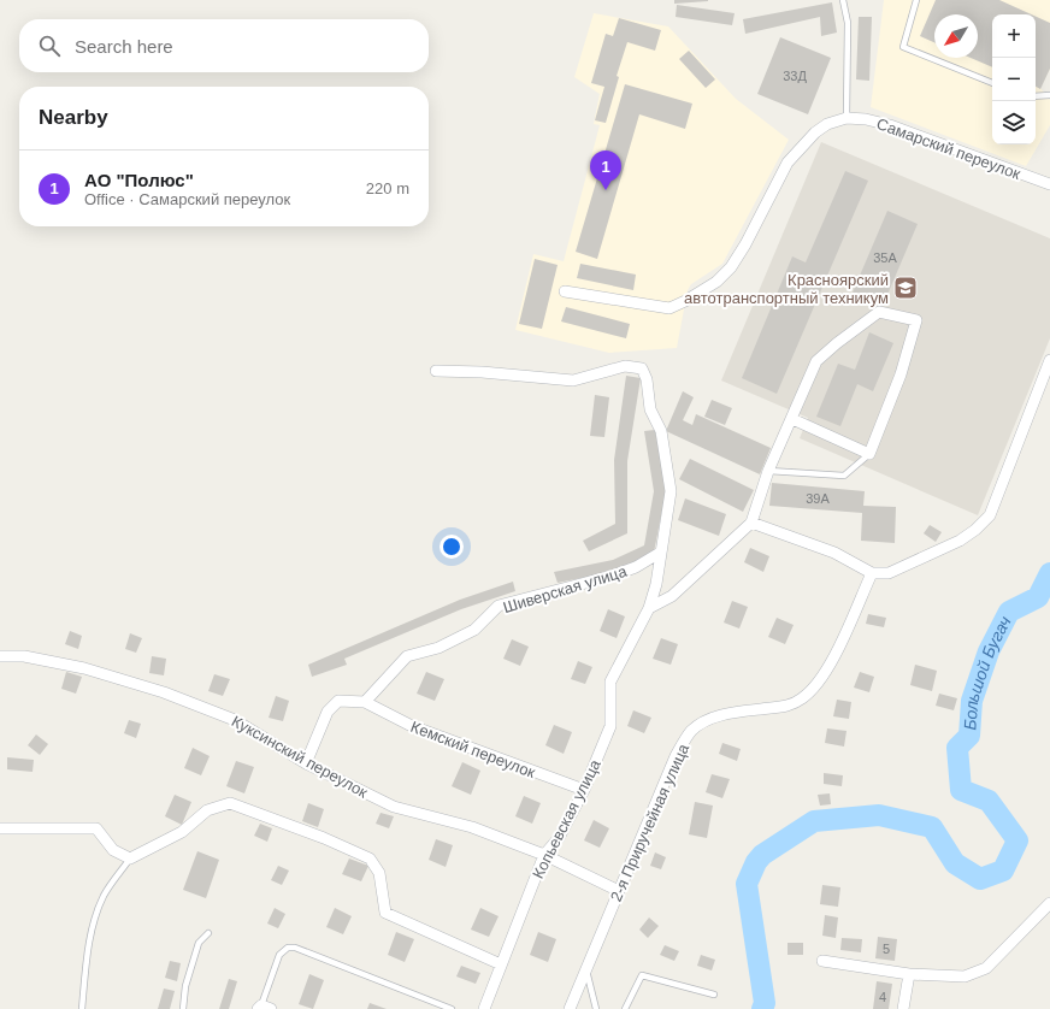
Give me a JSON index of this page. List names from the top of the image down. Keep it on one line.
{"streets":{"street":["Самарский переулок","Шиверская улица","Кемский переулок","Куксинский переулок","Копьевская улица","2-я Приручейная улица"]},"crossings":[["Шиверская улица","Кемский переулок"],["Шиверская улица","Копьевская улица"],["Кемский переулок","Копьевская улица"],["Куксинский переулок","Копьевская улица"],["Куксинский переулок","2-я Приручейная улица"]],"water":["Большой Бугач"],"places":{"school or university":["Красноярский автотранспортный техникум"]},"house_numbers":["33Д","35А","39А","5","4"],"north":"bottom left","page":{"map_buttons":["+","−"],"search":"Search here","heading":"Nearby","list":[{"mark":"1","name":"АО \"Полюс\"","note":"Office · Самарский переулок","value":"220 m"}],"pins":"1"}}
